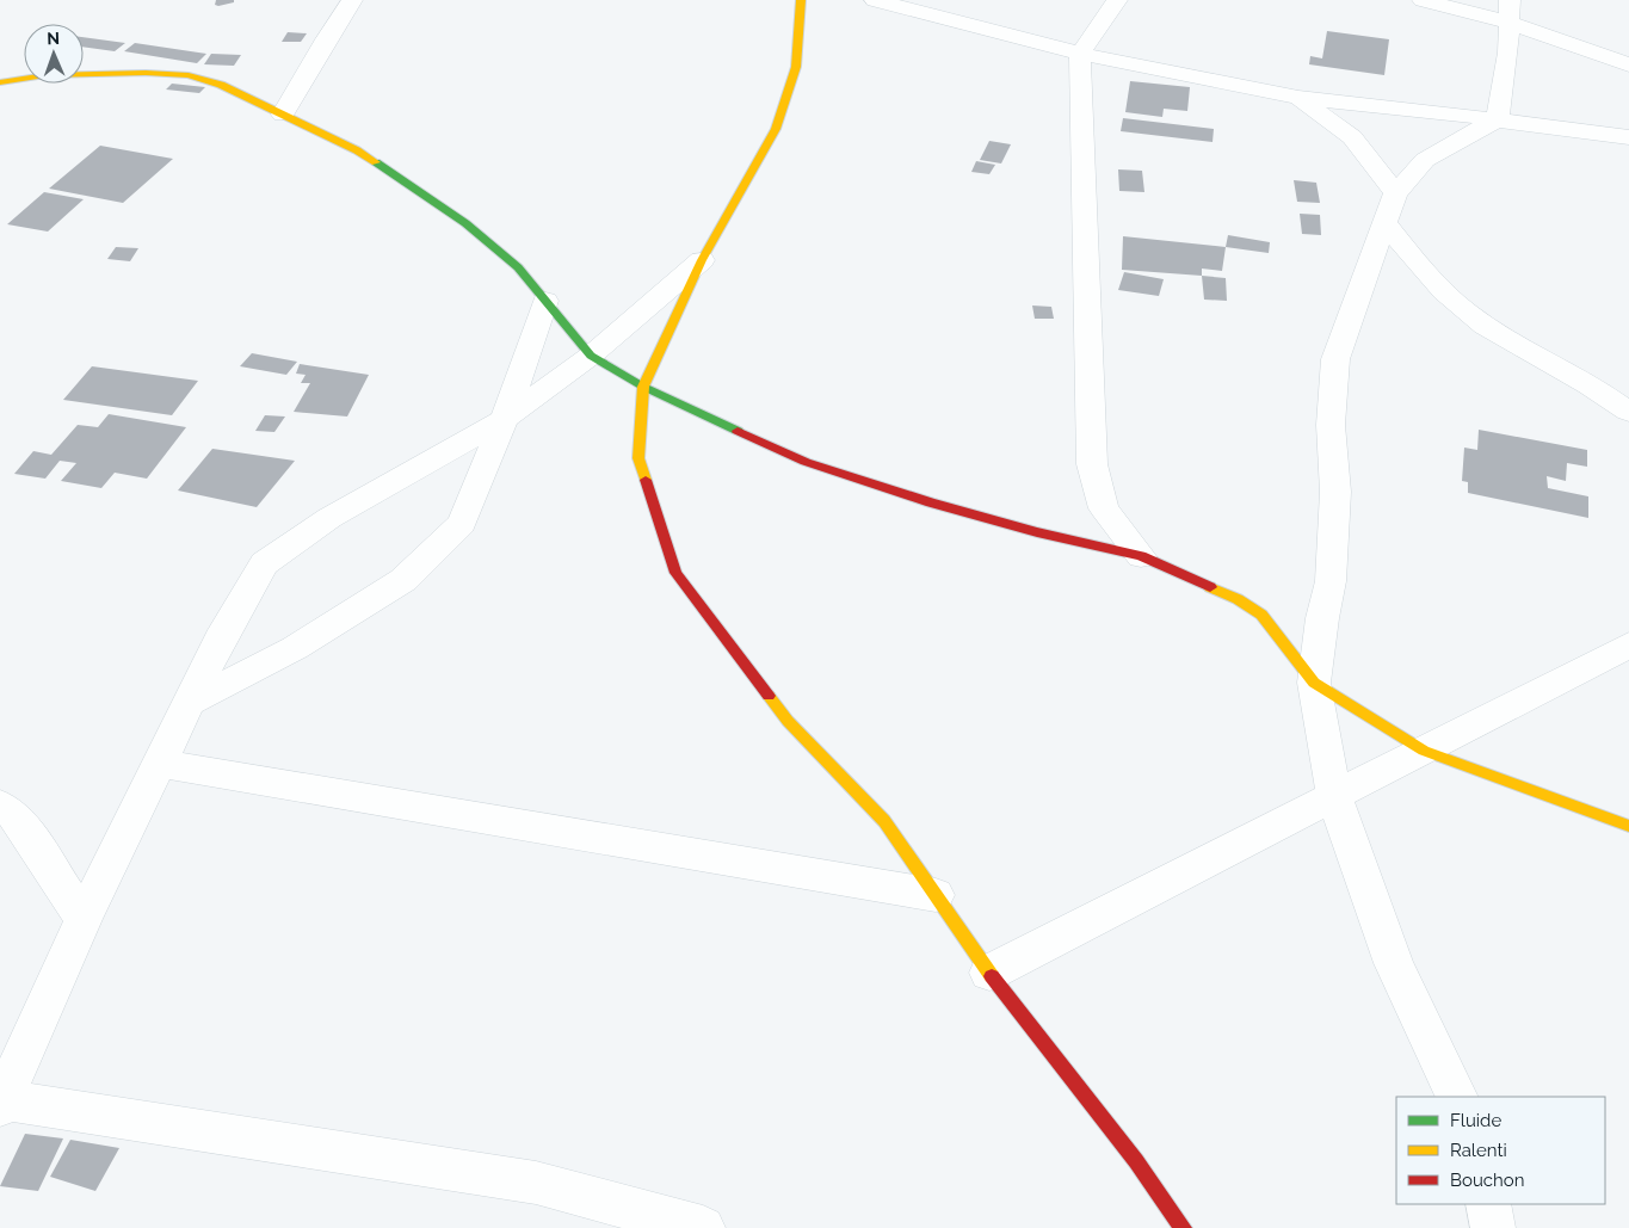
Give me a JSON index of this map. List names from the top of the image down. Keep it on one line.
{"legend":["Fluide","Ralenti","Bouchon"],"north":"top"}
